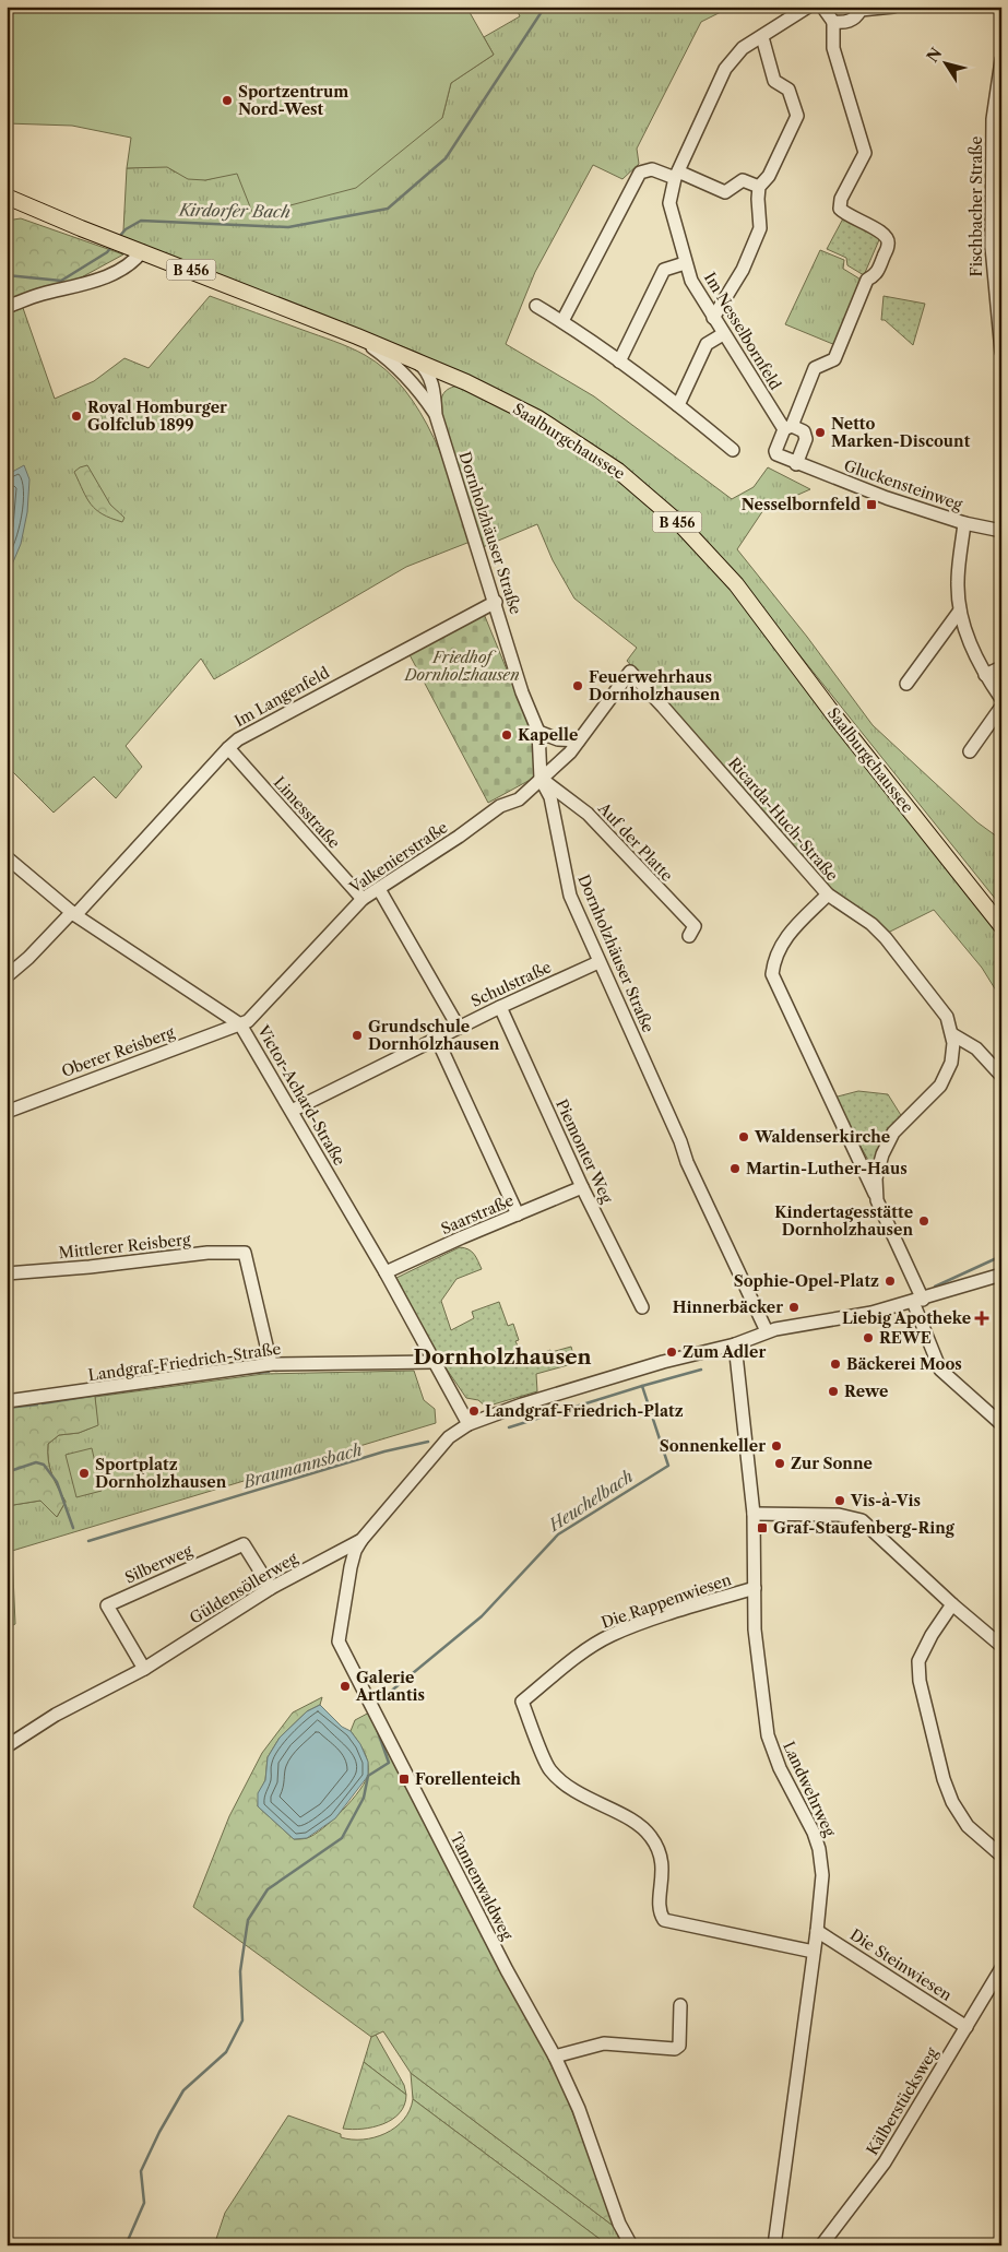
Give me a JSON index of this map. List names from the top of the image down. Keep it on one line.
{"streets":{"main road":["B 456","Saalburgchaussee"],"street":["Fischbacher Straße","Im Nesselbornfeld","Gluckensteinweg","Dornholzhäuser Straße","Im Langenfeld","Limesstraße","Ricarda-Huch-Straße","Auf der Platte","Valkenierstraße","Schulstraße","Oberer Reisberg","Victor-Achard-Straße","Piemonter Weg","Saarstraße","Mittlerer Reisberg","Landgraf-Friedrich-Straße","Silberweg","Güldensöllerweg","Die Rappenwiesen","Landwehrweg","Tannenwaldweg","Die Steinwiesen","Kälberstücksweg"]},"crossings":[["B 456","Saalburgchaussee"],["Im Nesselbornfeld","Gluckensteinweg"],["Saalburgchaussee","Dornholzhäuser Straße"],["Dornholzhäuser Straße","Im Langenfeld"],["Dornholzhäuser Straße","Auf der Platte"],["Dornholzhäuser Straße","Valkenierstraße"],["Dornholzhäuser Straße","Schulstraße"],["Dornholzhäuser Straße","Güldensöllerweg"],["Im Langenfeld","Limesstraße"],["Im Langenfeld","Victor-Achard-Straße"],["Limesstraße","Valkenierstraße"],["Ricarda-Huch-Straße","Valkenierstraße"],["Ricarda-Huch-Straße","Güldensöllerweg"],["Auf der Platte","Valkenierstraße"],["Valkenierstraße","Oberer Reisberg"],["Valkenierstraße","Victor-Achard-Straße"],["Schulstraße","Victor-Achard-Straße"],["Schulstraße","Piemonter Weg"],["Oberer Reisberg","Victor-Achard-Straße"],["Victor-Achard-Straße","Saarstraße"],["Victor-Achard-Straße","Landgraf-Friedrich-Straße"],["Victor-Achard-Straße","Güldensöllerweg"],["Piemonter Weg","Saarstraße"],["Mittlerer Reisberg","Landgraf-Friedrich-Straße"],["Silberweg","Güldensöllerweg"],["Güldensöllerweg","Landwehrweg"],["Güldensöllerweg","Tannenwaldweg"],["Die Rappenwiesen","Landwehrweg"],["Landwehrweg","Die Steinwiesen"],["Die Steinwiesen","Kälberstücksweg"]],"districts":["Dornholzhausen"],"water":["Kirdorfer Bach","Braumannsbach","Heuchelbach"],"parks":["Friedhof Dornholzhausen"],"places":{"other":["Sportzentrum Nord-West","Royal Homburger Golfclub 1899","Netto Marken-Discount","Feuerwehrhaus Dornholzhausen","Kapelle","Grundschule Dornholzhausen","Waldenserkirche","Martin-Luther-Haus","Kindertagesstätte Dornholzhausen","Sophie-Opel-Platz","Hinnerbäcker","REWE","Zum Adler","Bäckerei Moos","Rewe","Landgraf-Friedrich-Platz","Sonnenkeller","Zur Sonne","Sportplatz Dornholzhausen","Vis-à-Vis","Galerie Artlantis"],"transit":["Nesselbornfeld","Graf-Staufenberg-Ring","Forellenteich"],"health":["Liebig Apotheke"]},"north":"top left"}
